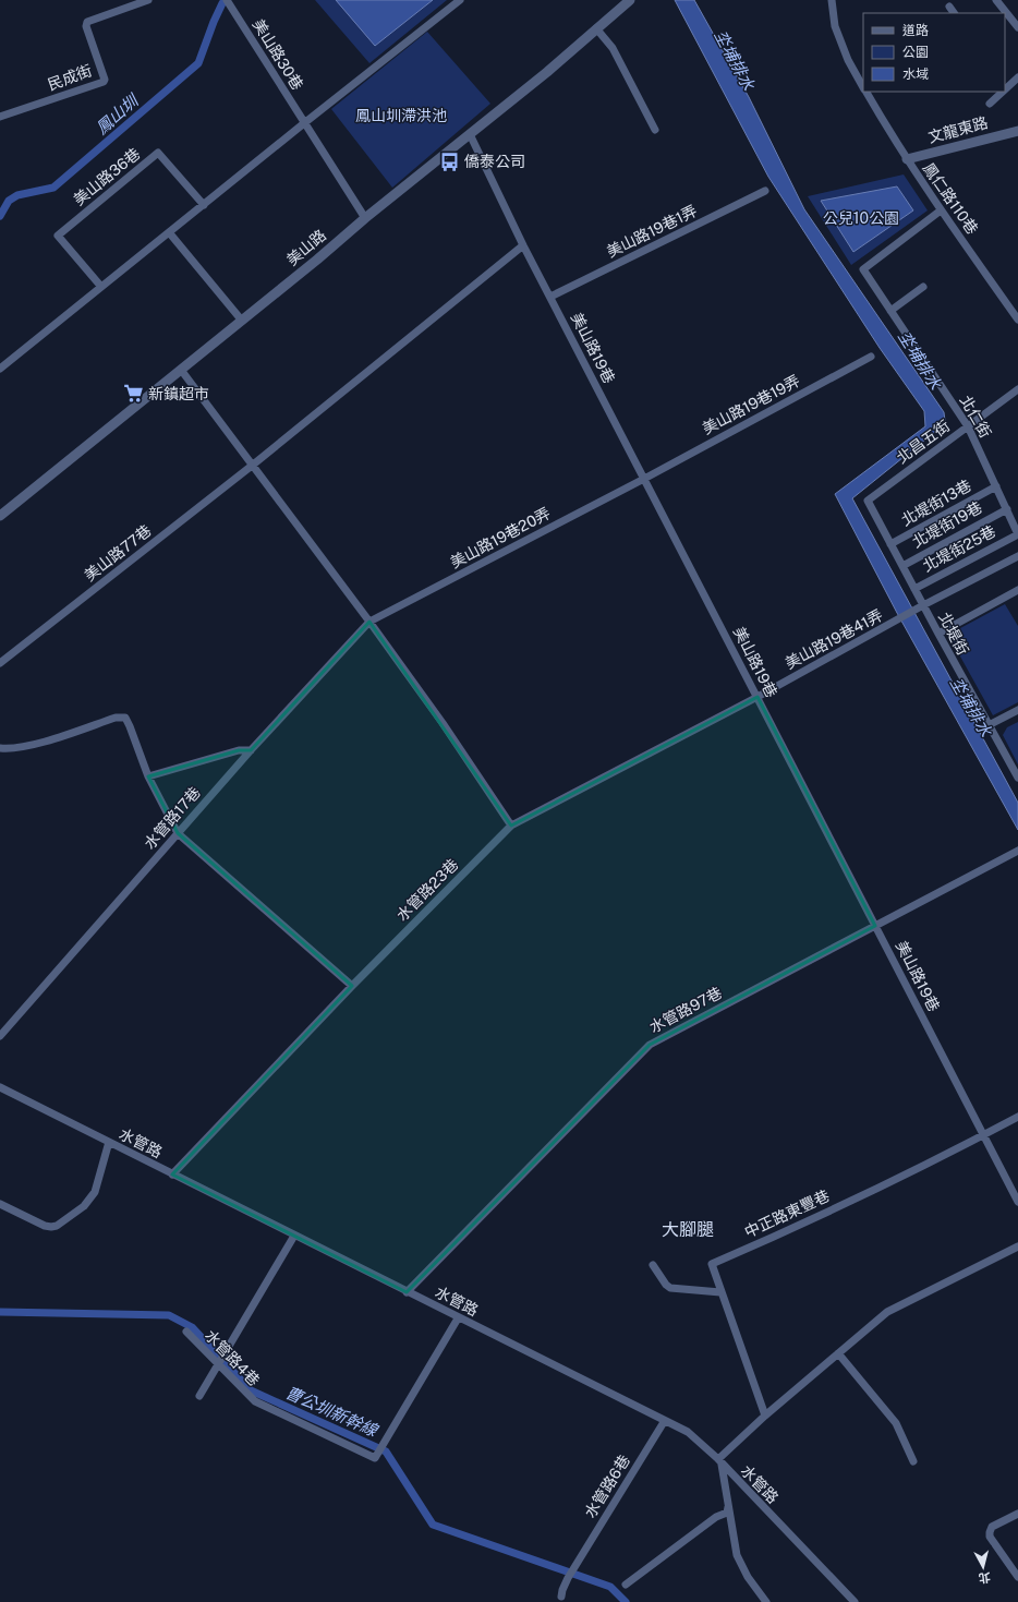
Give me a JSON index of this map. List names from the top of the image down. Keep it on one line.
{"streets":{"street":["美山路30巷","民成街","文龍東路","美山路36巷","鳳仁路110巷","美山路19巷1弄","美山路","美山路19巷","美山路19巷19弄","北仁街","北昌五街","北堤街13巷","北堤街19巷","美山路19巷20弄","北堤街25巷","美山路77巷","北堤街","美山路19巷41弄","水管路17巷","水管路23巷","水管路97巷","水管路","中正路東豐巷","水管路4巷","水管路6巷"]},"crossings":[["美山路30巷","美山路"],["文龍東路","鳳仁路110巷"],["鳳仁路110巷","北仁街"],["美山路19巷1弄","美山路19巷"],["美山路","美山路19巷"],["美山路19巷","美山路19巷19弄"],["美山路19巷","美山路19巷20弄"],["美山路19巷","美山路77巷"],["美山路19巷","美山路19巷41弄"],["美山路19巷","水管路23巷"],["美山路19巷","水管路97巷"],["美山路19巷","中正路東豐巷"],["美山路19巷19弄","美山路19巷20弄"],["北仁街","北昌五街"],["北仁街","北堤街13巷"],["北仁街","北堤街19巷"],["北仁街","北堤街25巷"],["北昌五街","北堤街"],["北堤街13巷","北堤街"],["北堤街19巷","北堤街"],["美山路19巷20弄","水管路17巷"],["北堤街25巷","北堤街"],["北堤街","美山路19巷41弄"],["美山路19巷41弄","水管路23巷"],["水管路23巷","水管路"],["水管路97巷","水管路"],["水管路","水管路4巷"],["水管路","水管路6巷"]],"districts":["大腳腿"],"water":["坔埔排水","鳳山圳","曹公圳新幹線"],"parks":["鳳山圳滯洪池","公兒10公園"],"places":{"bus stop":["僑泰公司"],"supermarket":["新鎮超市"]},"legend":["道路","公園","水域"],"north":"bottom"}
